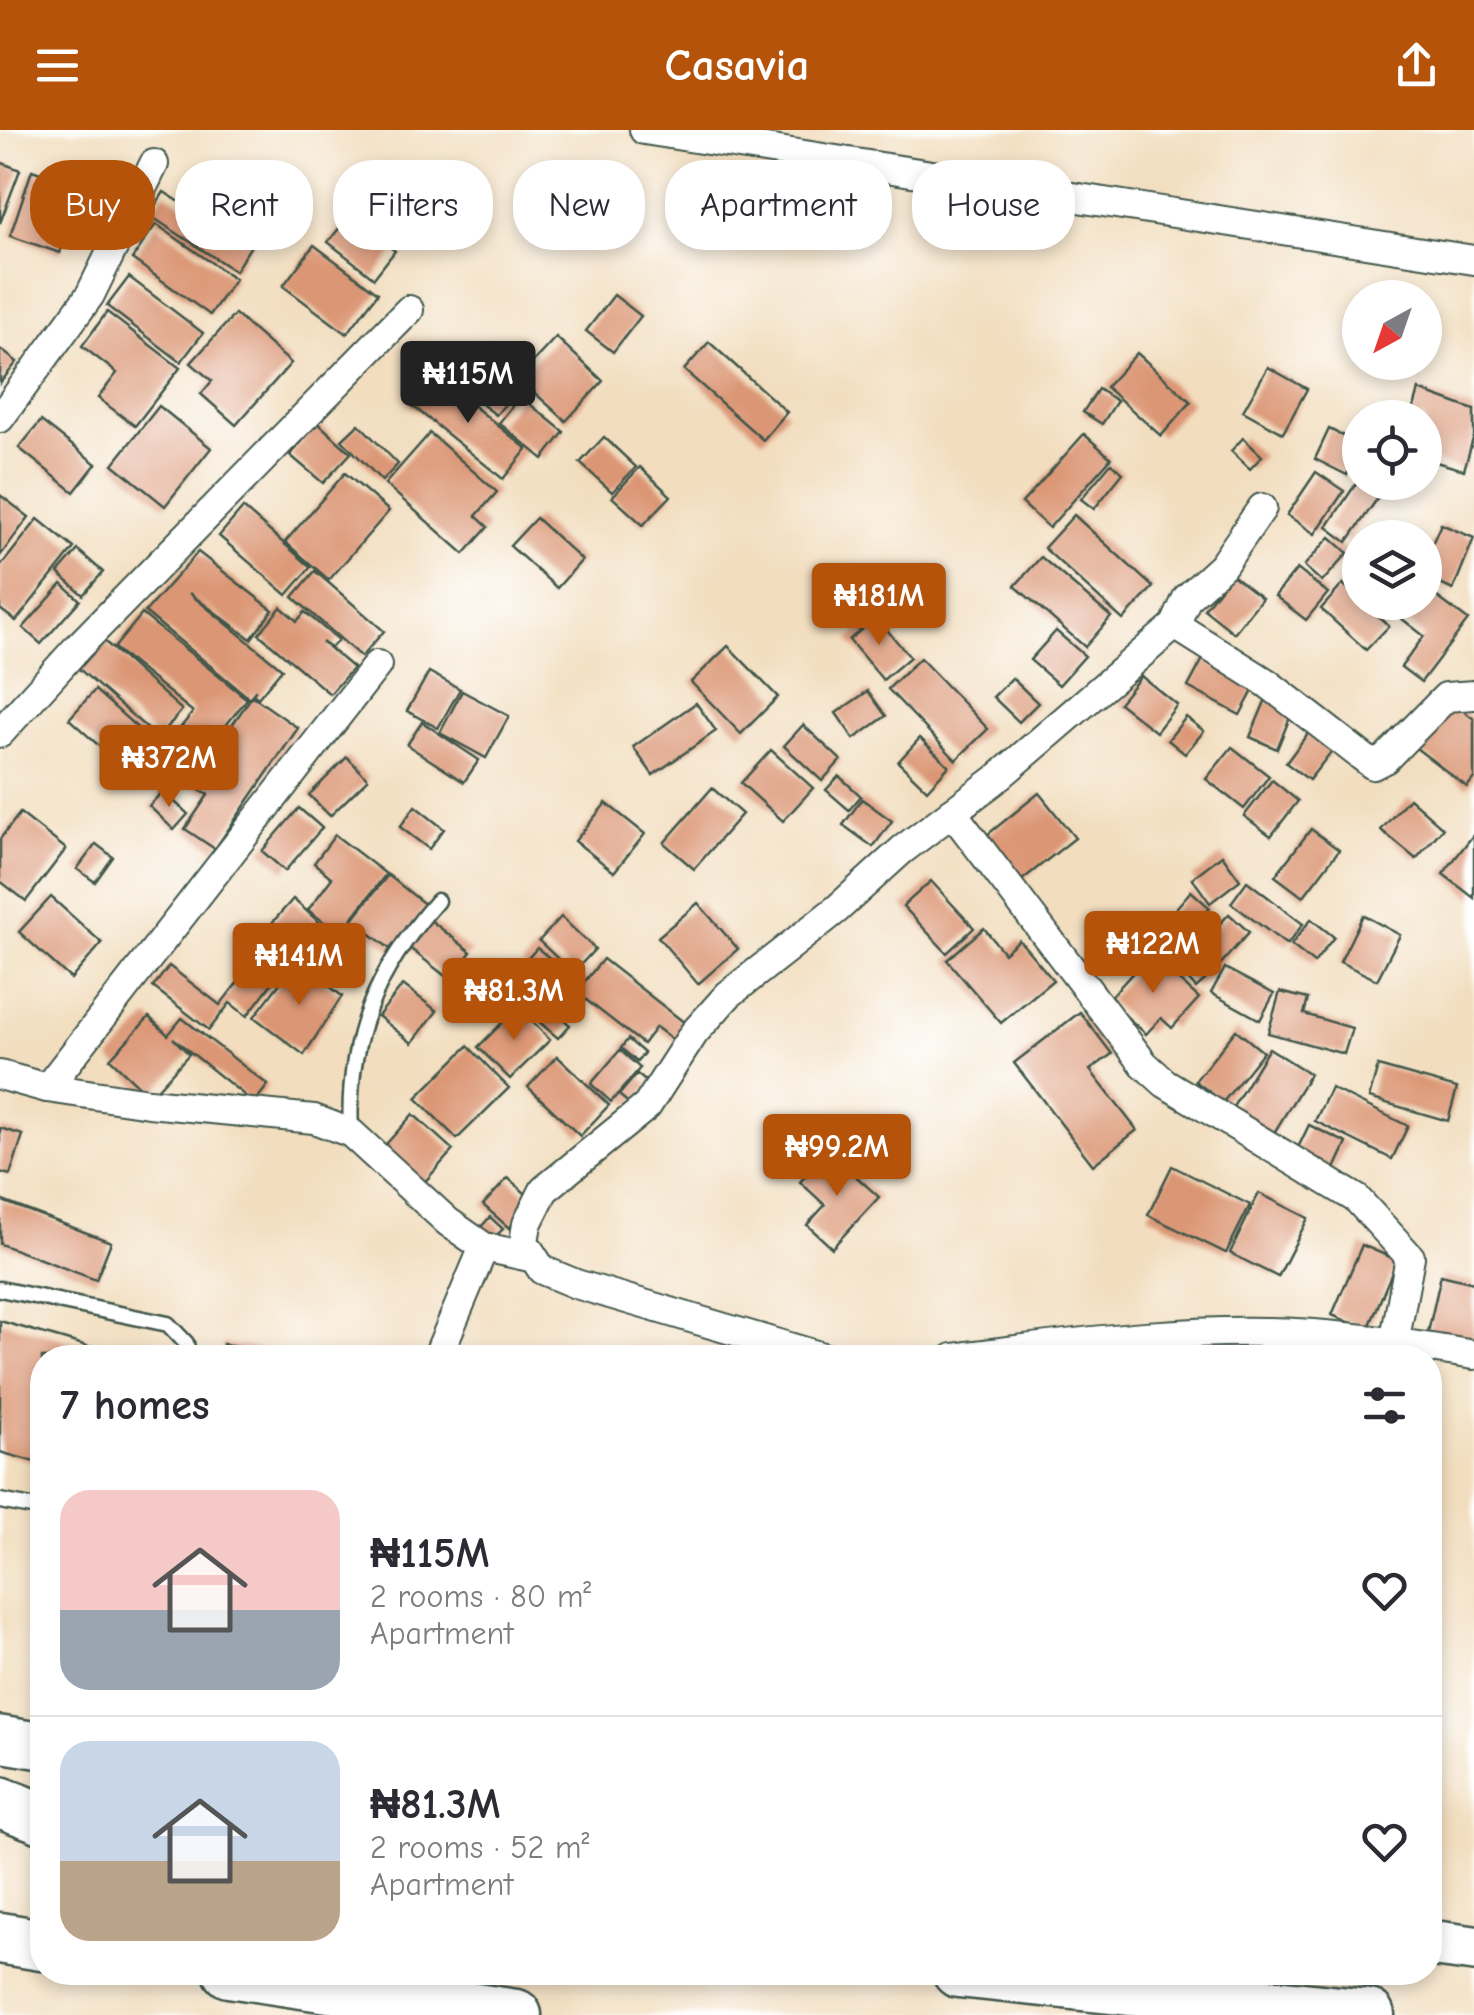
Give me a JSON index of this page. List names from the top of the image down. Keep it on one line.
{"north":"bottom left","page":{"header":"Casavia","chip":["Buy","Rent","Filters","New","Apartment","House"],"price":["₦115M","₦181M","₦372M","₦122M","₦141M","₦81.3M","₦99.2M"],"heading":"7 homes","list":[{"name":"₦115M","note":"2 rooms · 80 m² · Apartment"},{"name":"₦81.3M","note":"2 rooms · 52 m² · Apartment"}]}}
